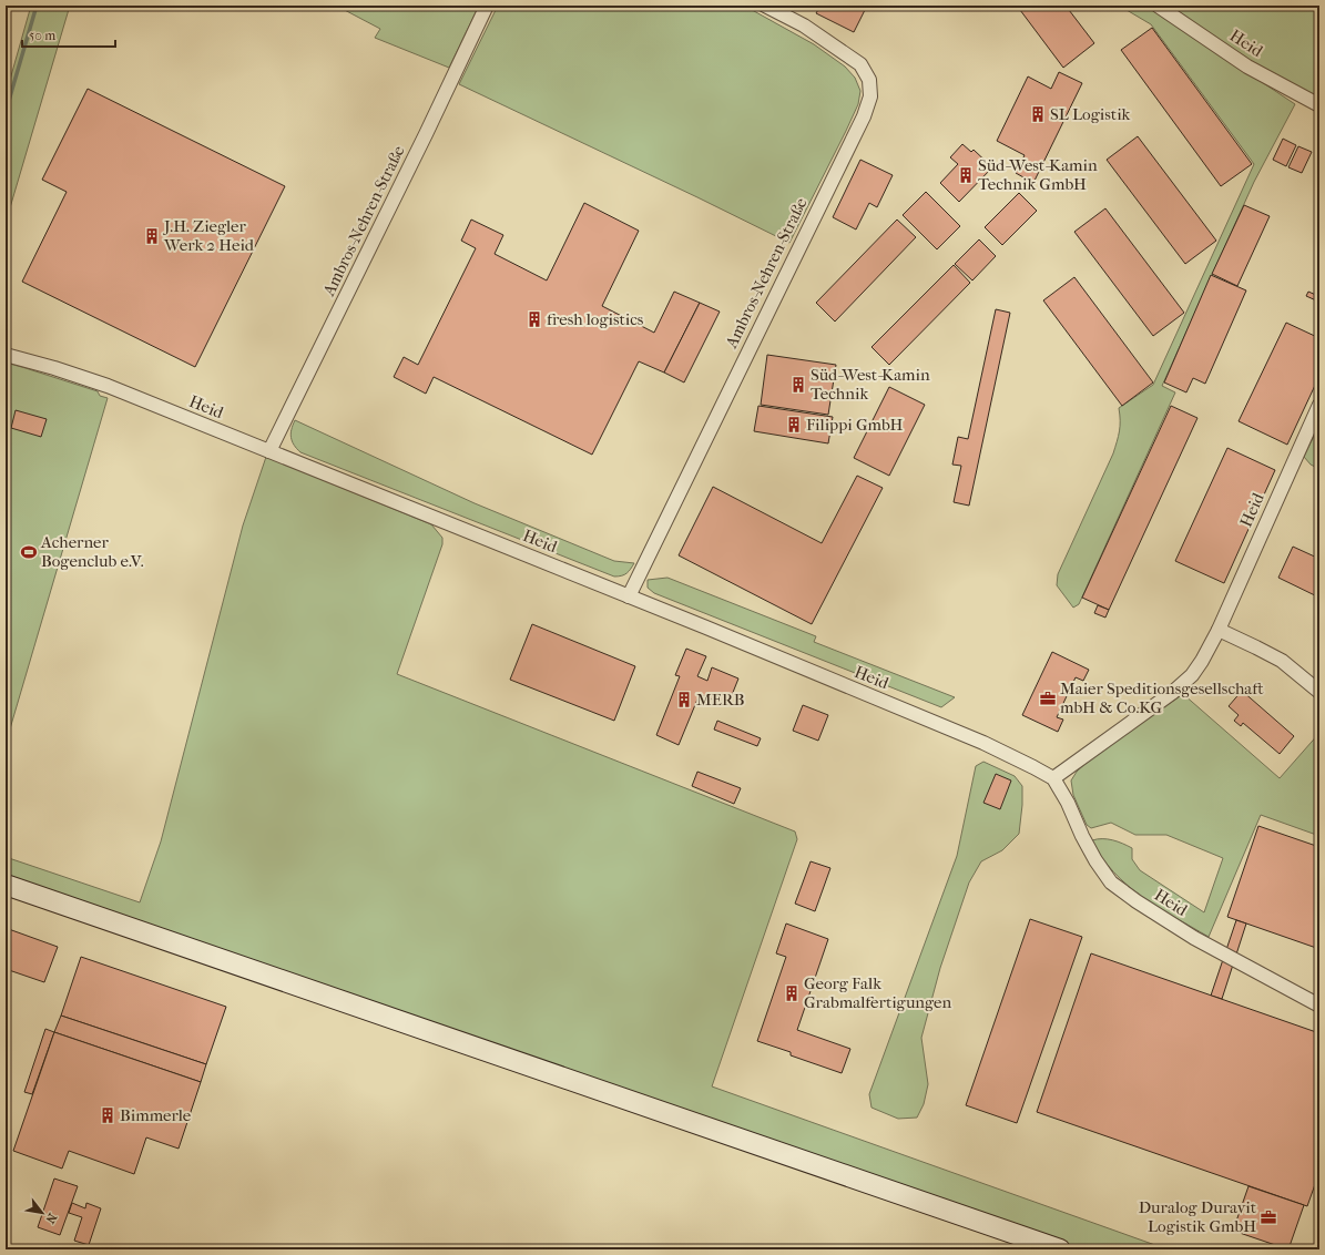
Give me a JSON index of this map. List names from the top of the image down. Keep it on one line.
{"streets":{"street":["Heid","Ambros-Nehren-Straße"]},"crossings":[["Heid","Ambros-Nehren-Straße"]],"places":{"building":["SL Logistik","Süd-West-Kamin Technik GmbH","J.H. Ziegler Werk 2 Heid","fresh logistics","Süd-West-Kamin Technik","Filippi GmbH","MERB","Georg Falk Grabmalfertigungen","Bimmerle"],"sports":["Acherner Bogenclub e.V."],"office":["Maier Speditionsgesellschaft mbH & Co.KG","Duralog Duravit Logistik GmbH"]},"scale_bar":"50 m","north":"bottom right"}
